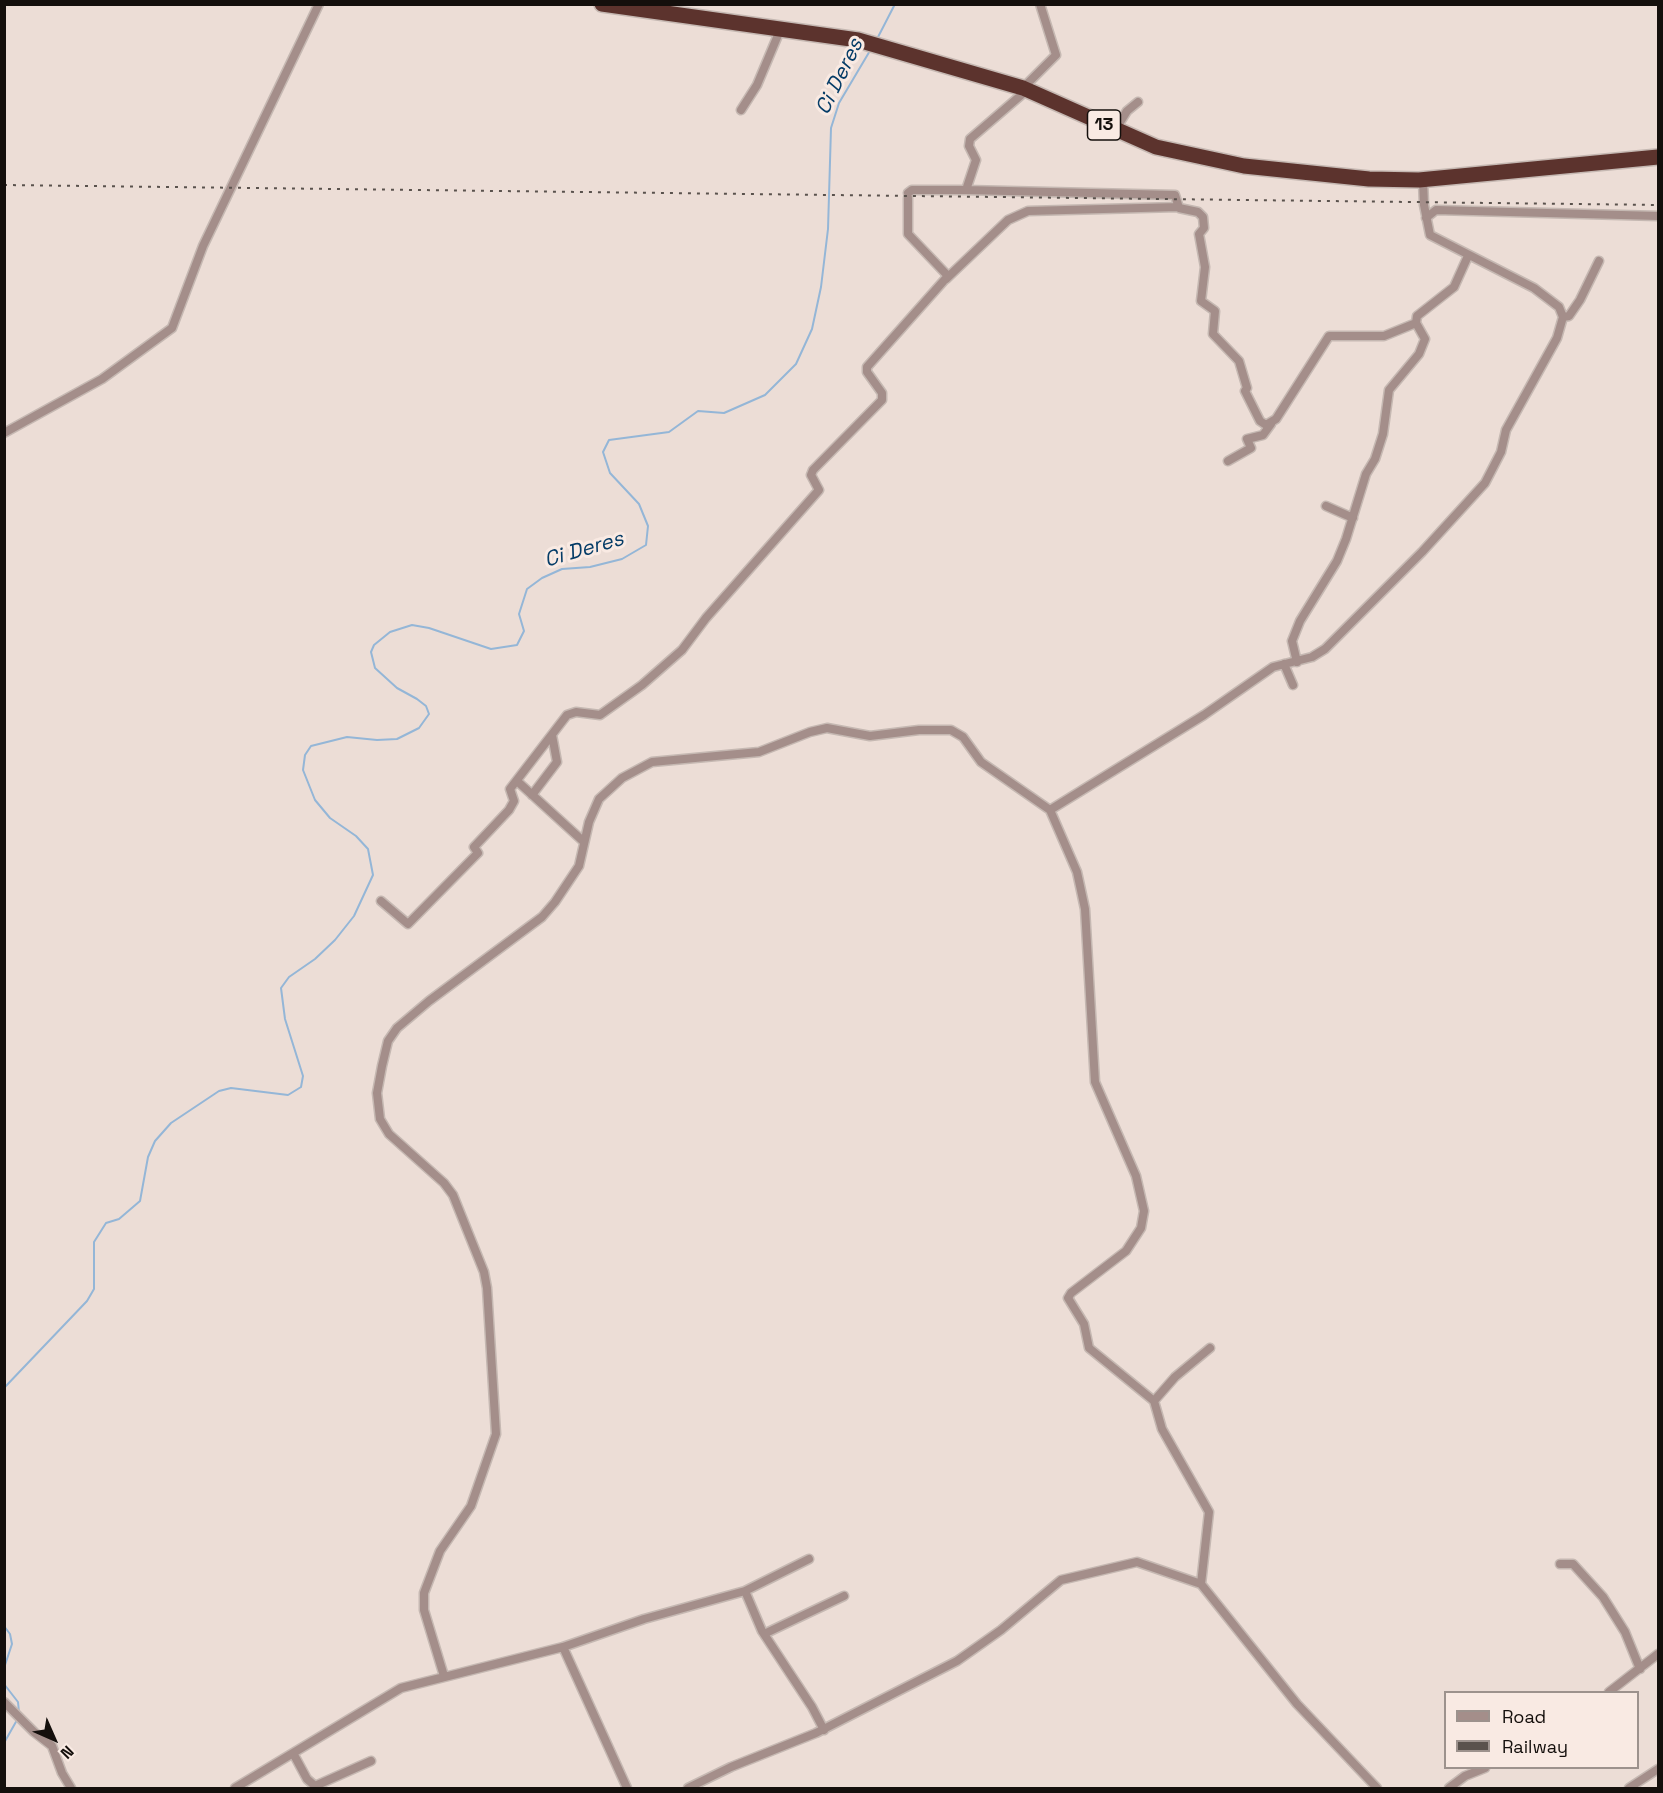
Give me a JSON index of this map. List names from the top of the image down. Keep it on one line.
{"streets":{"highway":["13"]},"water":["Ci Deres"],"legend":["Road","Railway"],"north":"bottom right"}
